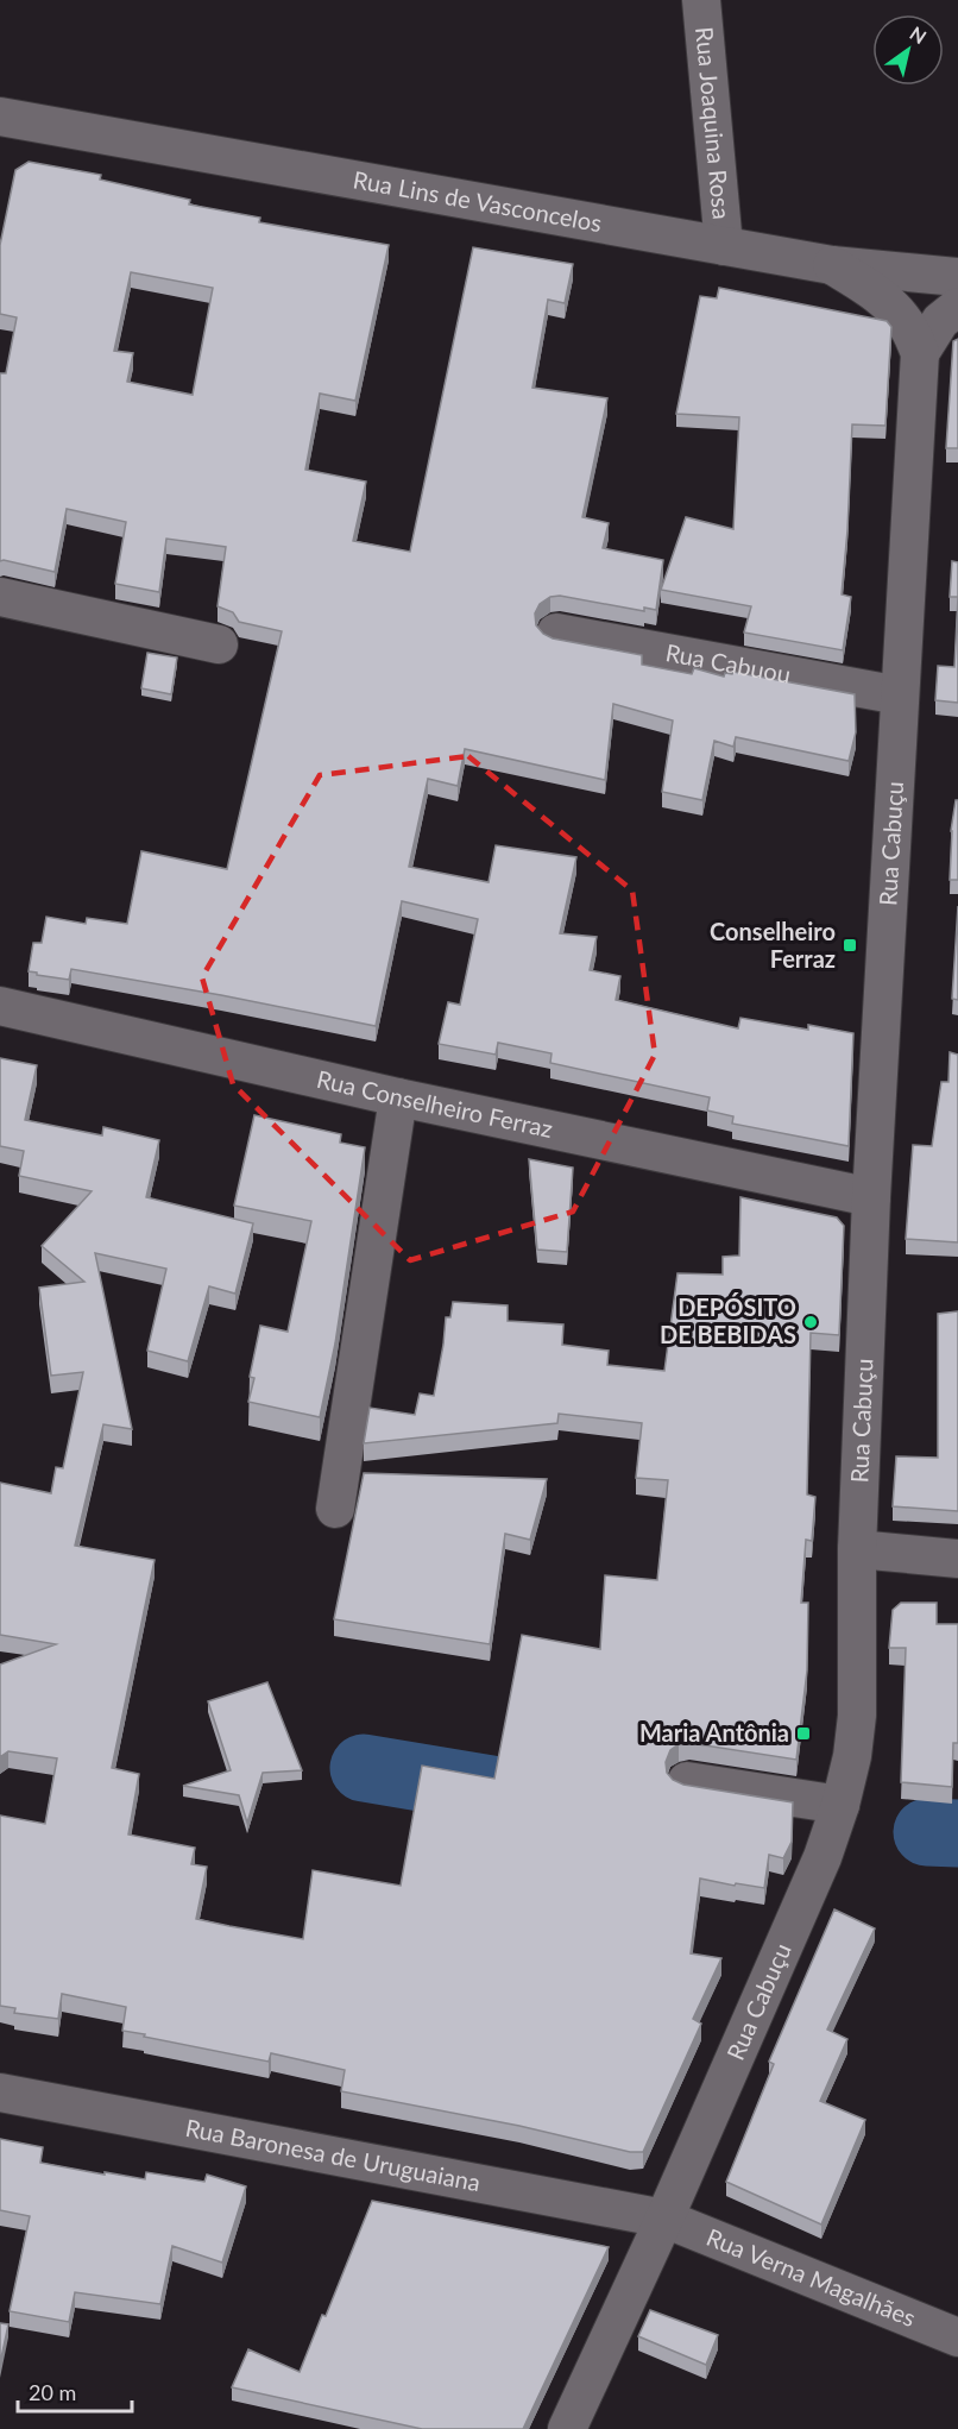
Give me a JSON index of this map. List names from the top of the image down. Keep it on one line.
{"streets":{"street":["Rua Joaquina Rosa","Rua Lins de Vasconcelos","Rua Cabuou","Rua Cabuçu","Rua Conselheiro Ferraz","Rua Baronesa de Uruguaiana","Rua Verna Magalhães"]},"crossings":[["Rua Joaquina Rosa","Rua Lins de Vasconcelos"],["Rua Lins de Vasconcelos","Rua Cabuçu"],["Rua Cabuou","Rua Cabuçu"],["Rua Cabuçu","Rua Conselheiro Ferraz"],["Rua Cabuçu","Rua Baronesa de Uruguaiana"],["Rua Cabuçu","Rua Verna Magalhães"],["Rua Baronesa de Uruguaiana","Rua Verna Magalhães"]],"places":{"transit":["Conselheiro Ferraz","Maria Antônia"],"other":["DEPÓSITO DE BEBIDAS"]},"scale_bar":"20 m","north":"top right"}
